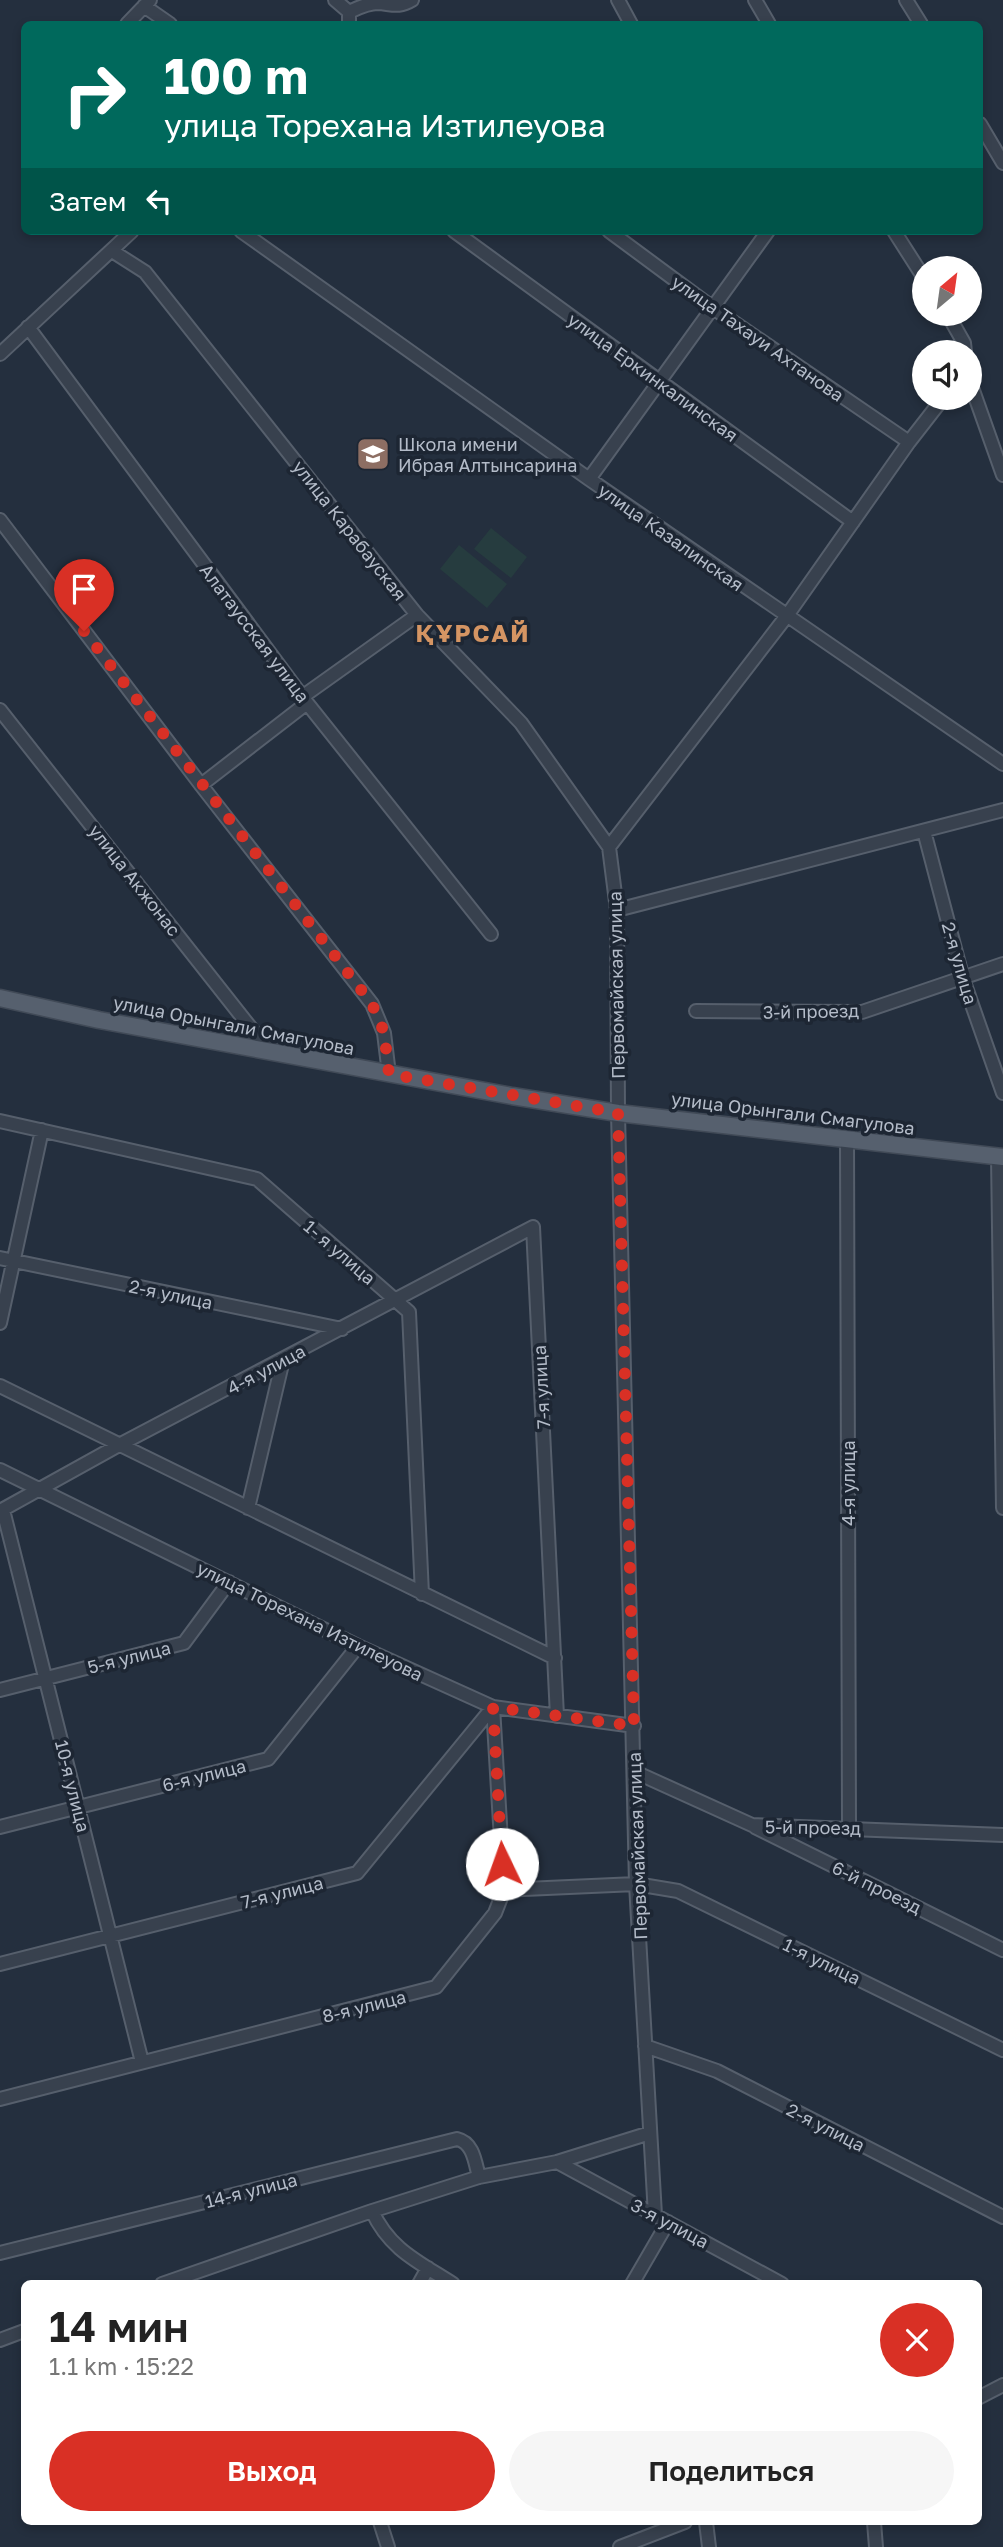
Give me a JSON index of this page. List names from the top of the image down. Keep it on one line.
{"streets":{"main road":["улица Орынгали Смагулова"],"street":["улица Тахауи Ахтанова","улица Еркинкалинская","улица Карабауская","улица Казалинская","Алатаусская улица","улица Акжонас","2-я улица","Первомайская улица","3-й проезд","1- я улица","4-я улица","7-я улица","улица Торехана Изтилеуова","5-я улица","6-я улица","10-я улица","5-й проезд","6-й проезд","1-я улица","8-я улица","14-я улица","3-я улица"]},"crossings":[["улица Карабауская","Первомайская улица"],["улица Акжонас","улица Орынгали Смагулова"],["2-я улица","Первомайская улица"],["2-я улица","3-й проезд"],["2-я улица","4-я улица"],["Первомайская улица","улица Орынгали Смагулова"],["Первомайская улица","улица Торехана Изтилеуова"],["Первомайская улица","5-й проезд"],["Первомайская улица","1-я улица"],["Первомайская улица","3-я улица"],["улица Орынгали Смагулова","4-я улица"],["1- я улица","4-я улица"],["4-я улица","7-я улица"],["4-я улица","улица Торехана Изтилеуова"],["4-я улица","10-я улица"],["4-я улица","5-й проезд"],["7-я улица","улица Торехана Изтилеуова"],["7-я улица","10-я улица"],["7-я улица","8-я улица"],["улица Торехана Изтилеуова","5-я улица"],["улица Торехана Изтилеуова","6-я улица"],["улица Торехана Изтилеуова","8-я улица"],["5-я улица","10-я улица"],["6-я улица","10-я улица"],["10-я улица","8-я улица"],["5-й проезд","6-й проезд"],["1-я улица","8-я улица"]],"districts":["ҚҰРСАЙ"],"places":{"school or university":["Школа имени Ибрая Алтынсарина"]},"north":"top right","page":{"turn":["100 m","улица Торехана Изтилеуова"],"then":"Затем","heading":["14 мин","1.1 km · 15:22"],"buttons":["Выход","Поделиться"]}}
